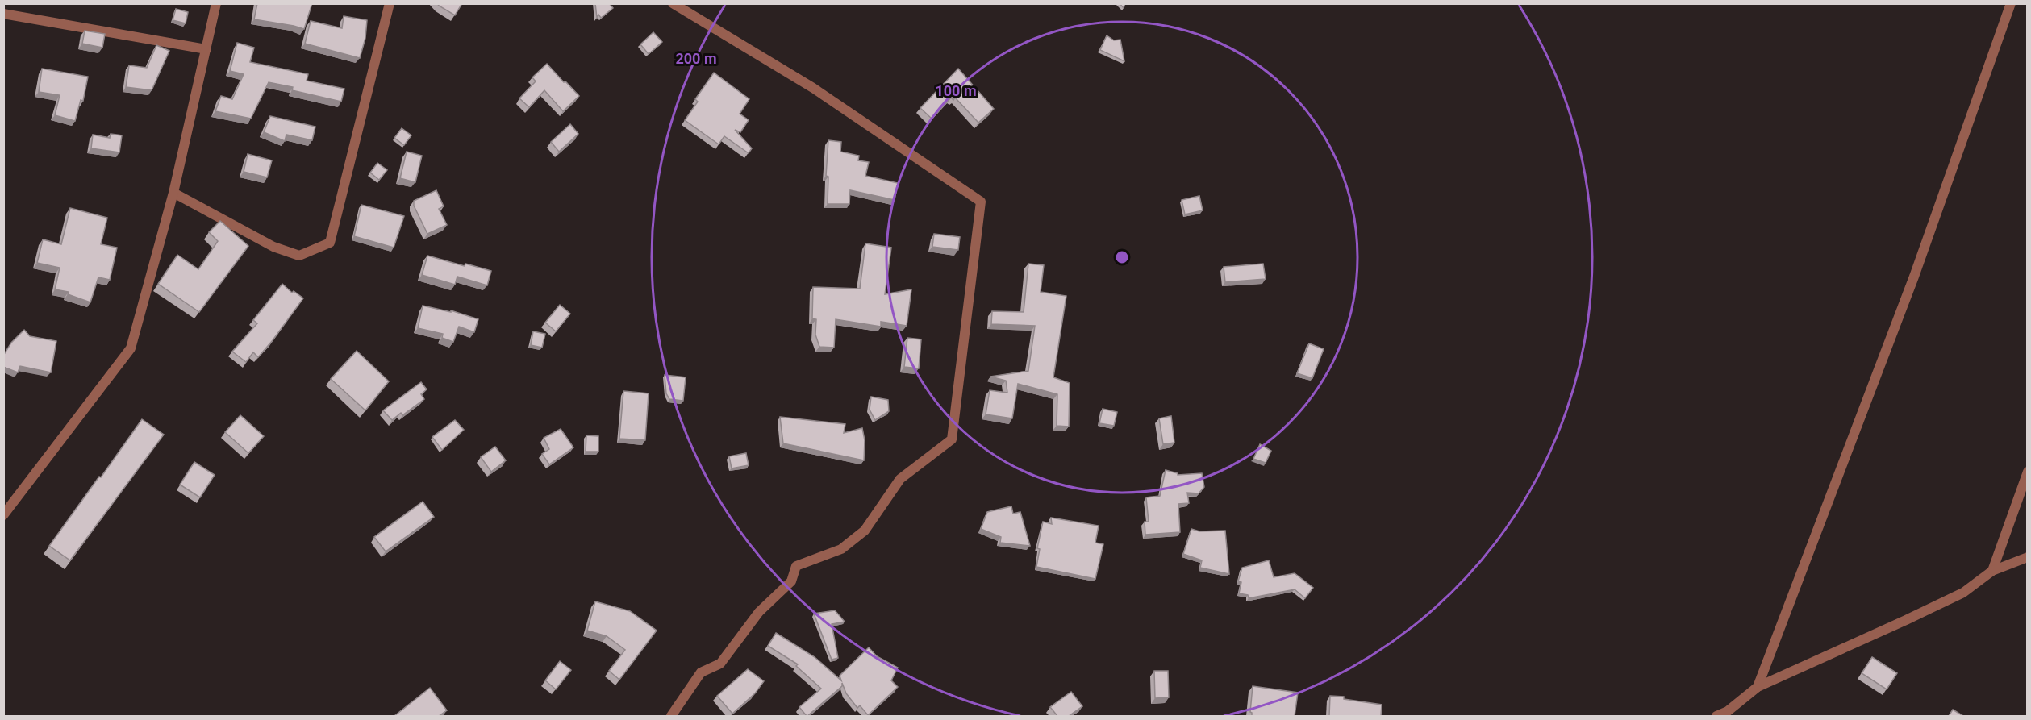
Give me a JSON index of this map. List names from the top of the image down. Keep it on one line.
{"rings":["200 m","100 m"]}
